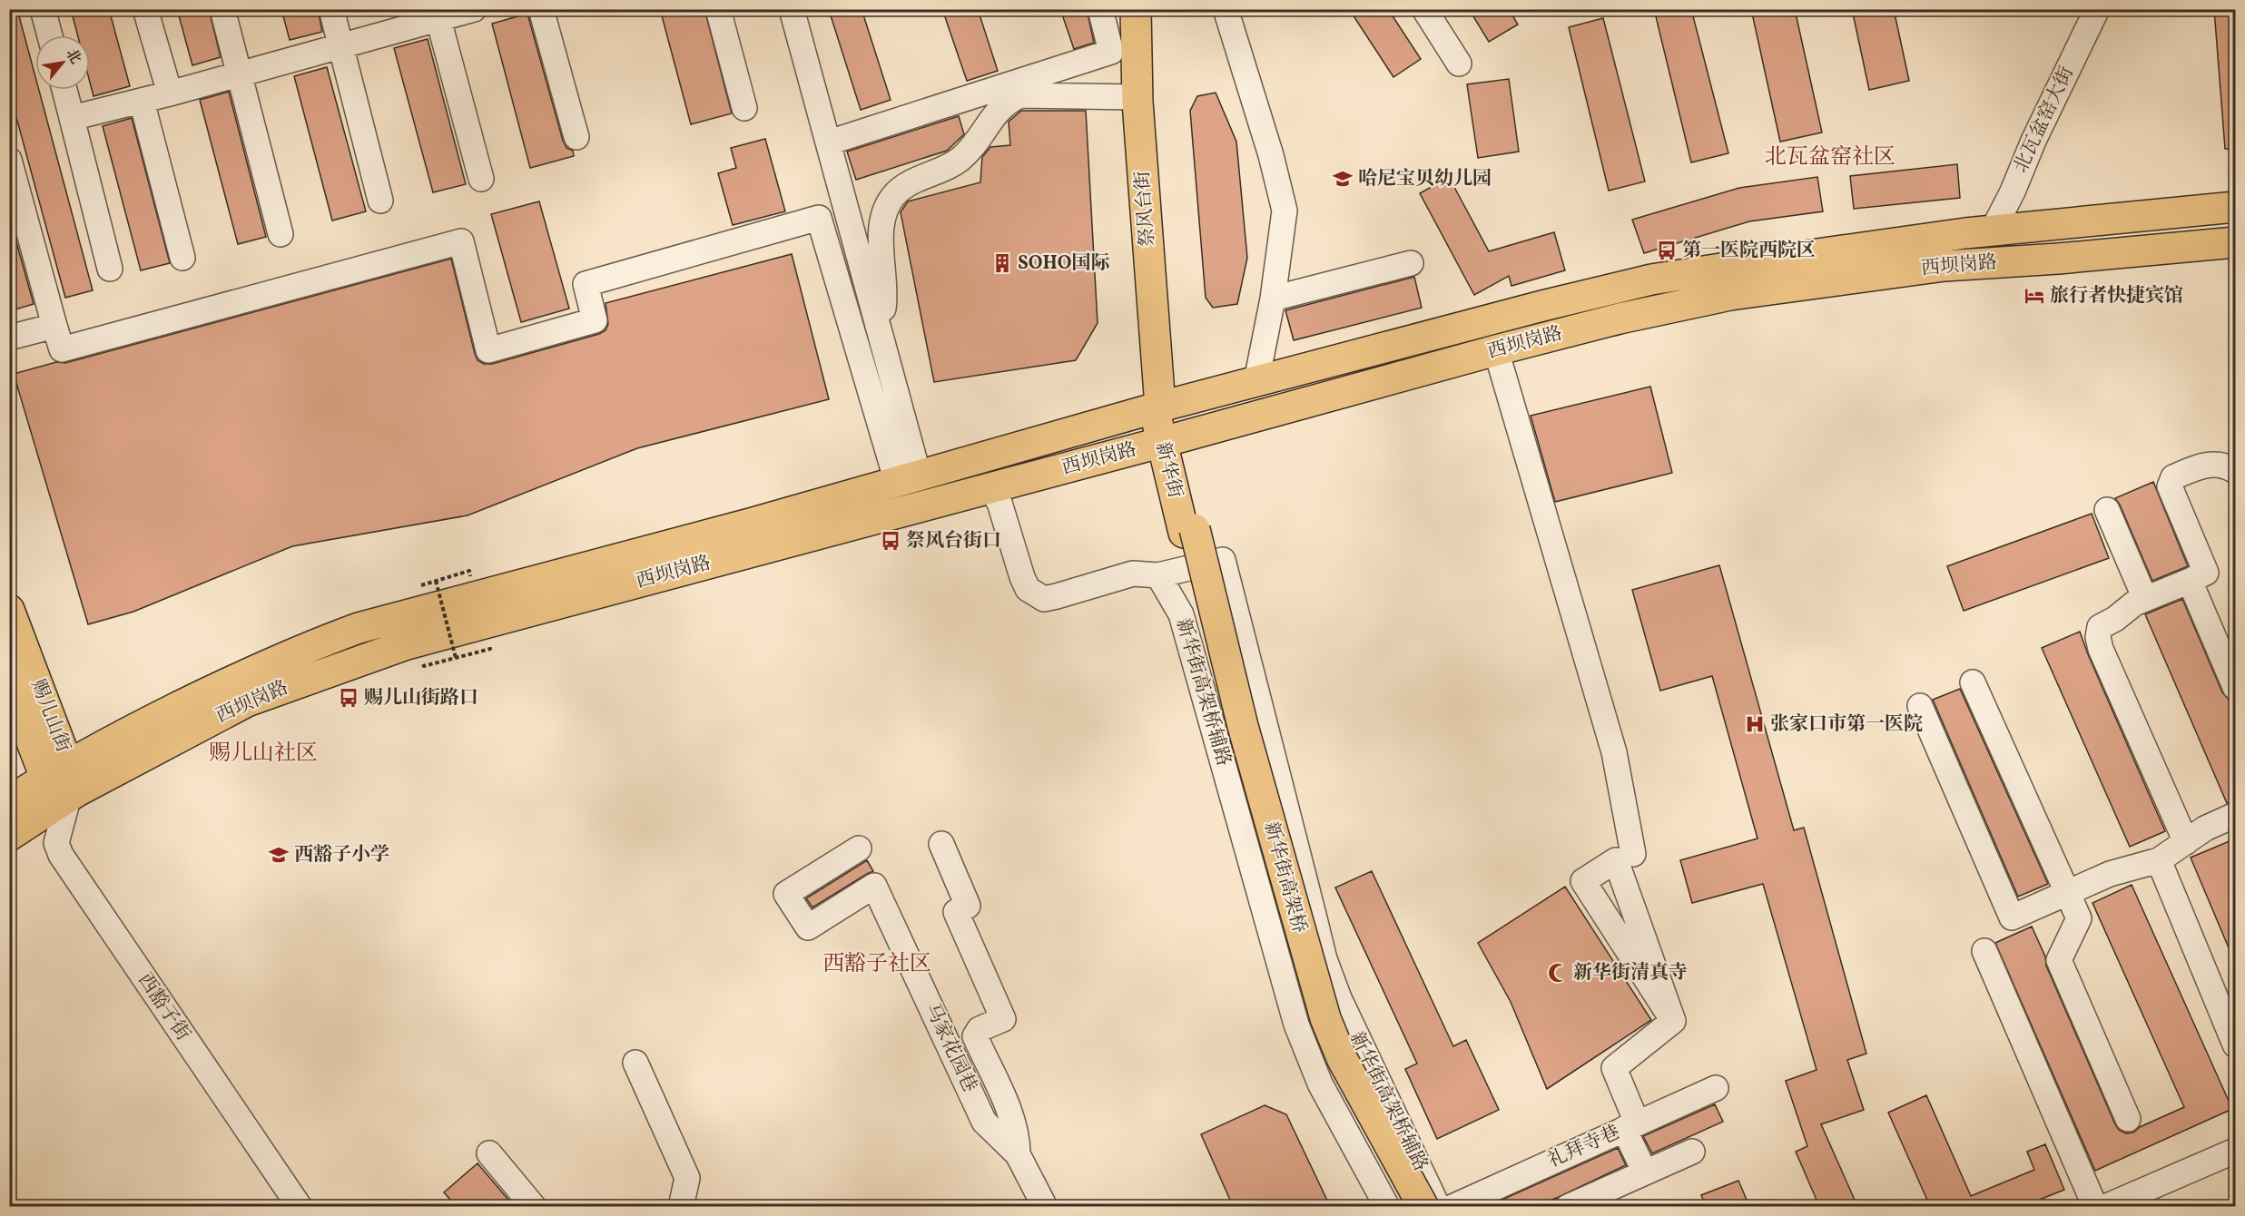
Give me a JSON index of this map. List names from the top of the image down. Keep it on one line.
{"streets":{"main road":["祭风台街","西坝岗路","新华街","赐儿山街","新华街高架桥"],"street":["北瓦盆窑大街","新华街高架桥辅路","西豁子街","马家花园巷","礼拜寺巷"]},"crossings":[["北瓦盆窑大街","西坝岗路"],["祭风台街","西坝岗路"],["祭风台街","新华街"],["西坝岗路","新华街"],["西坝岗路","赐儿山街"],["西坝岗路","西豁子街"],["新华街","新华街高架桥"],["赐儿山街","西豁子街"]],"districts":["北瓦盆窑社区","赐儿山社区","西豁子社区"],"places":{"school or university":["哈尼宝贝幼儿园","西豁子小学"],"bus stop":["第一医院西院区","祭风台街口","赐儿山街路口"],"building":["SOHO国际"],"hotel":["旅行者快捷宾馆"],"hospital":["张家口市第一医院"],"mosque":["新华街清真寺"]},"north":"top right"}
